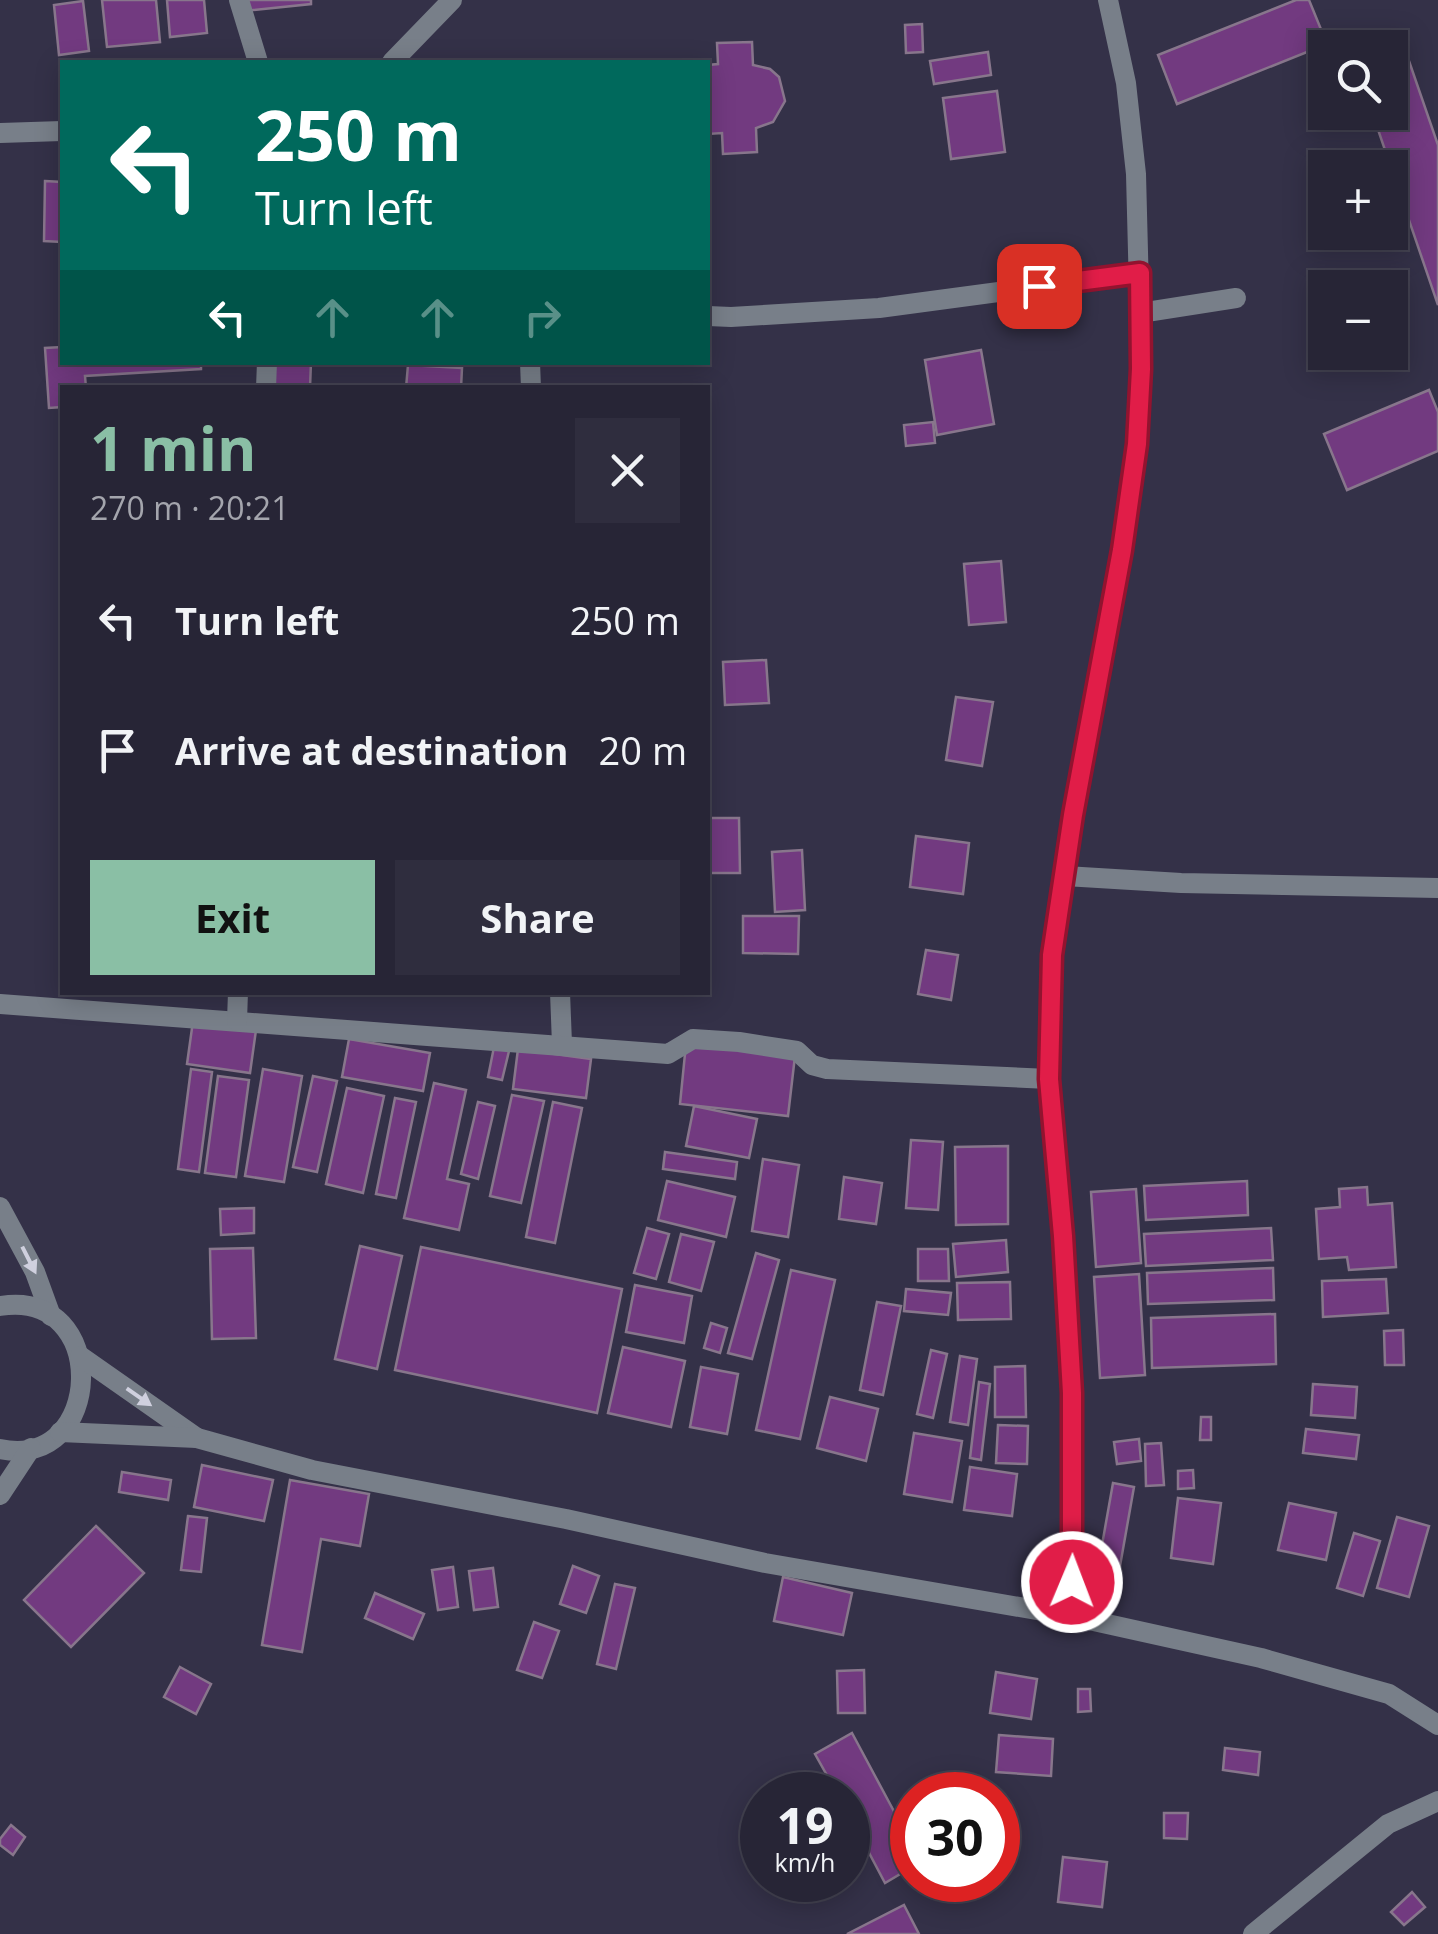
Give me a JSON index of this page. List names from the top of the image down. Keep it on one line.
{"page":{"map_buttons":["+","−"],"turn":["250 m","Turn left"],"heading":["1 min","270 m · 20:21"],"list":[{"name":"Turn left","value":"250 m"},{"name":"Arrive at destination","value":"20 m"}],"buttons":["Exit","Share"],"speed":"19 km/h","limit":"30"}}
